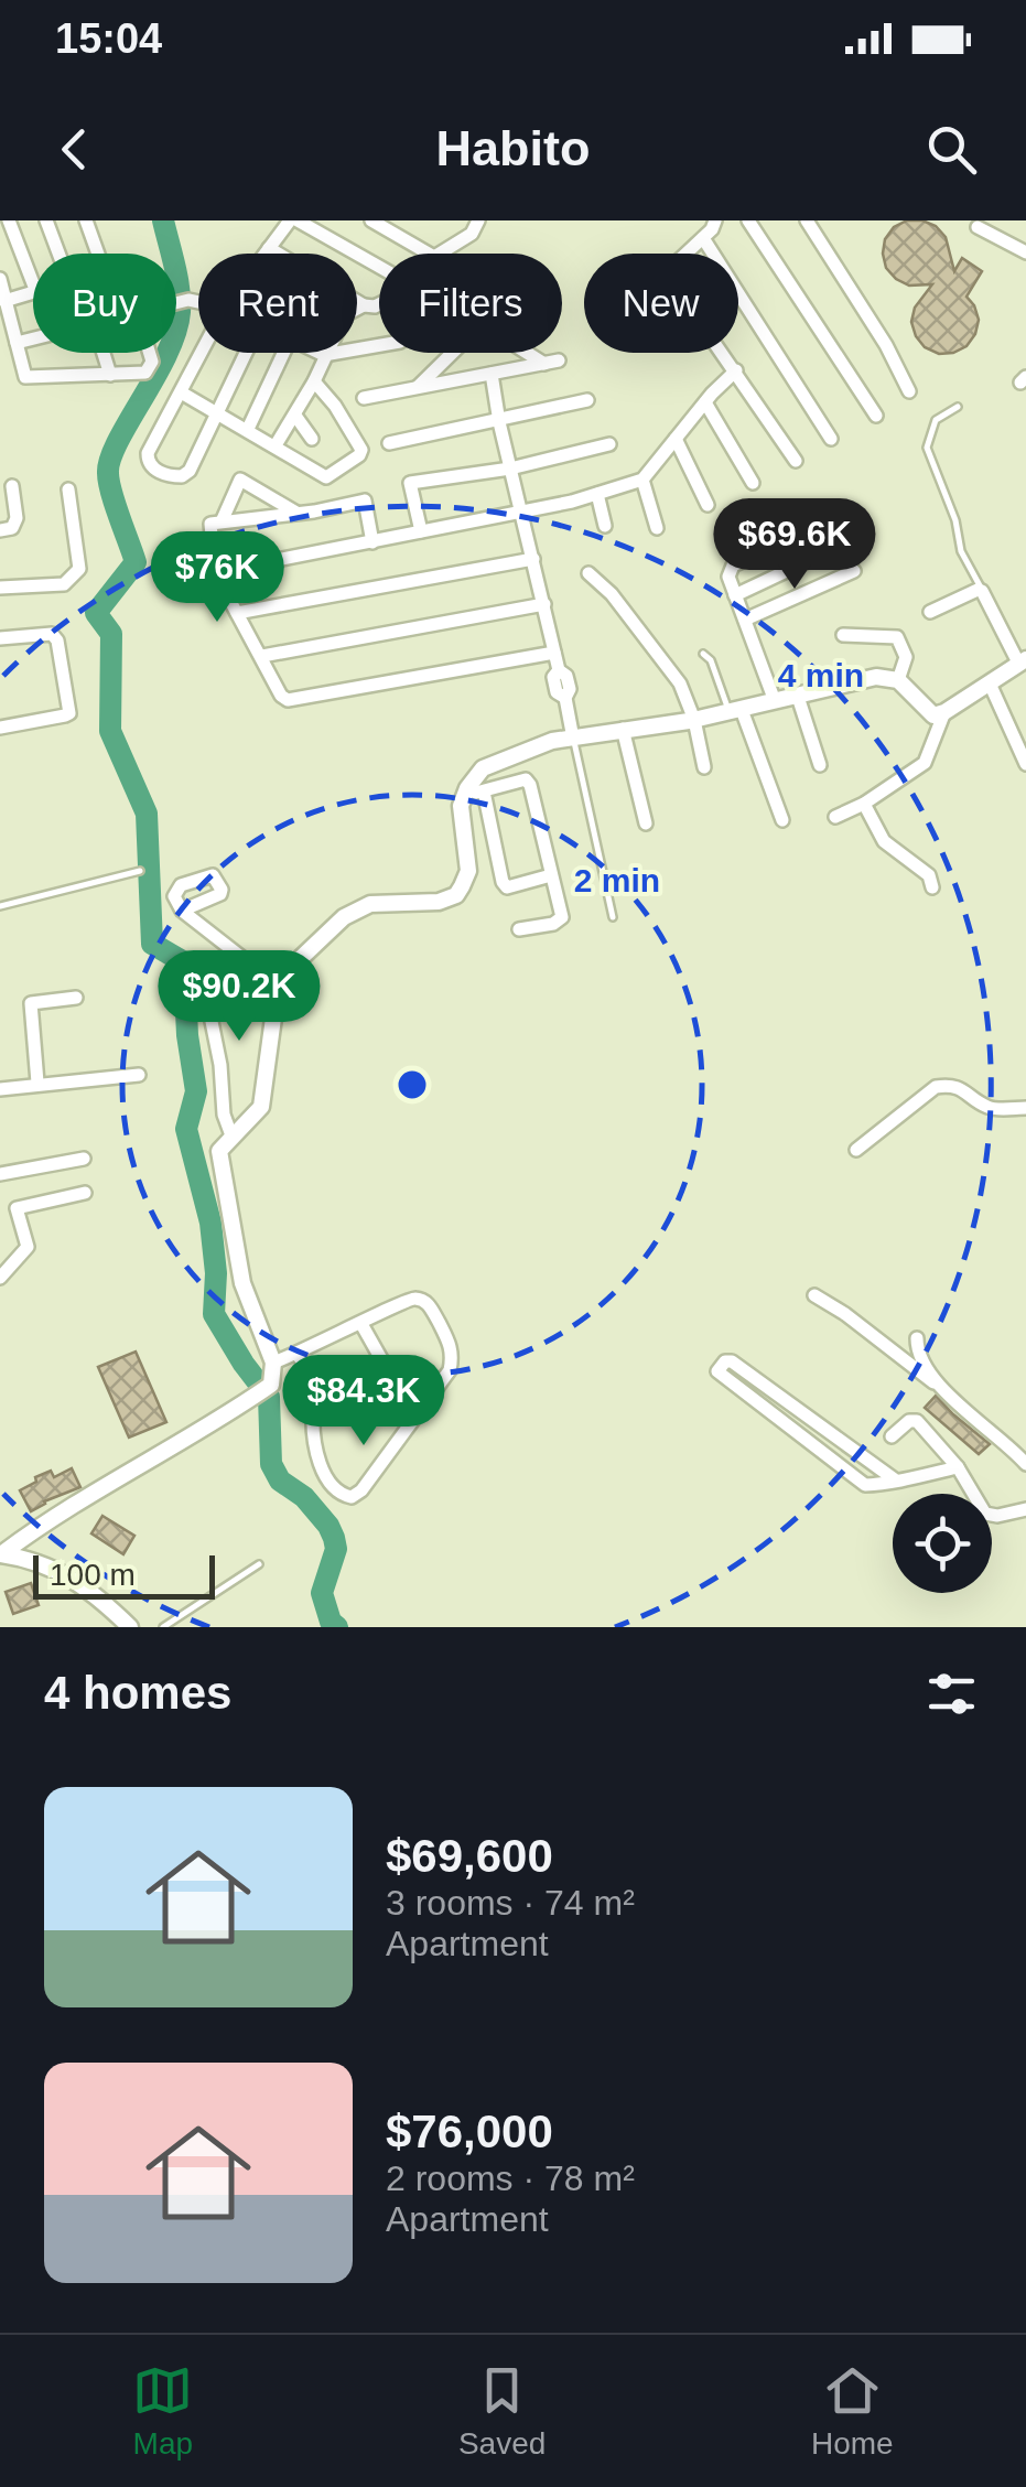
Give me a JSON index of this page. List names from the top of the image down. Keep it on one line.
{"scale_bar":"100 m","page":{"status":"15:04","header":"Habito","chip":["Buy","Rent","Filters","New"],"price":["$69.6K","$76K","$90.2K","$84.3K"],"scale":"100 m","heading":"4 homes","list":[{"name":"$69,600","note":"3 rooms · 74 m² · Apartment"},{"name":"$76,000","note":"2 rooms · 78 m² · Apartment"}],"tabs":["Map","Saved","Home"]},"rings":["4 min","2 min"]}
